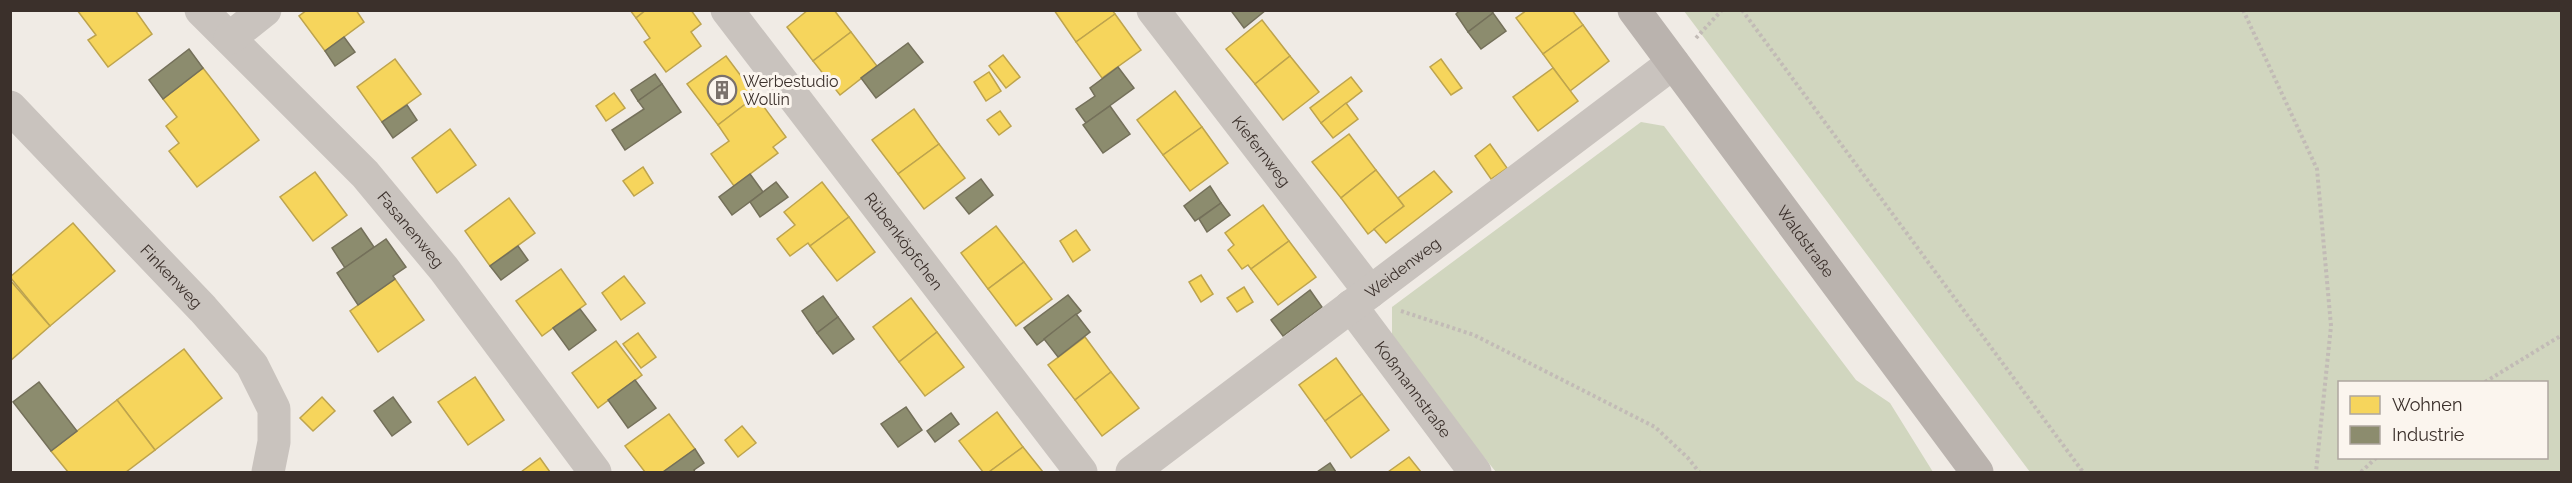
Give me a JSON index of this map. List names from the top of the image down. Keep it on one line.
{"streets":{"street":["Kiefernweg","Fasanenweg","Waldstraße","Rübenköpfchen","Weidenweg","Finkenweg","Koßmannstraße"]},"crossings":[["Kiefernweg","Weidenweg"],["Kiefernweg","Koßmannstraße"],["Waldstraße","Weidenweg"],["Weidenweg","Koßmannstraße"]],"places":{"building":["Werbestudio Wollin"]},"legend":["Wohnen","Industrie"]}
